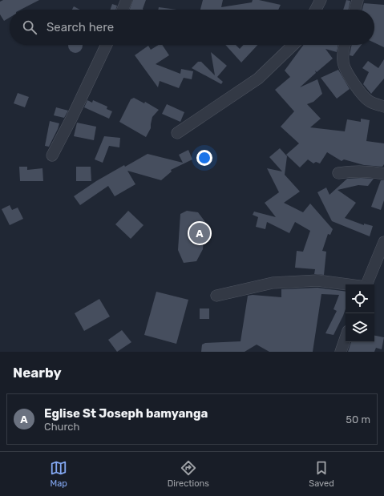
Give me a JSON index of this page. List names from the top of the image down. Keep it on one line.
{"page":{"search":"Search here","pins":"A","heading":"Nearby","list":[{"mark":"A","name":"Eglise St Joseph bamyanga","note":"Church","value":"50 m"}],"nav":["Map","Directions","Saved"]}}
